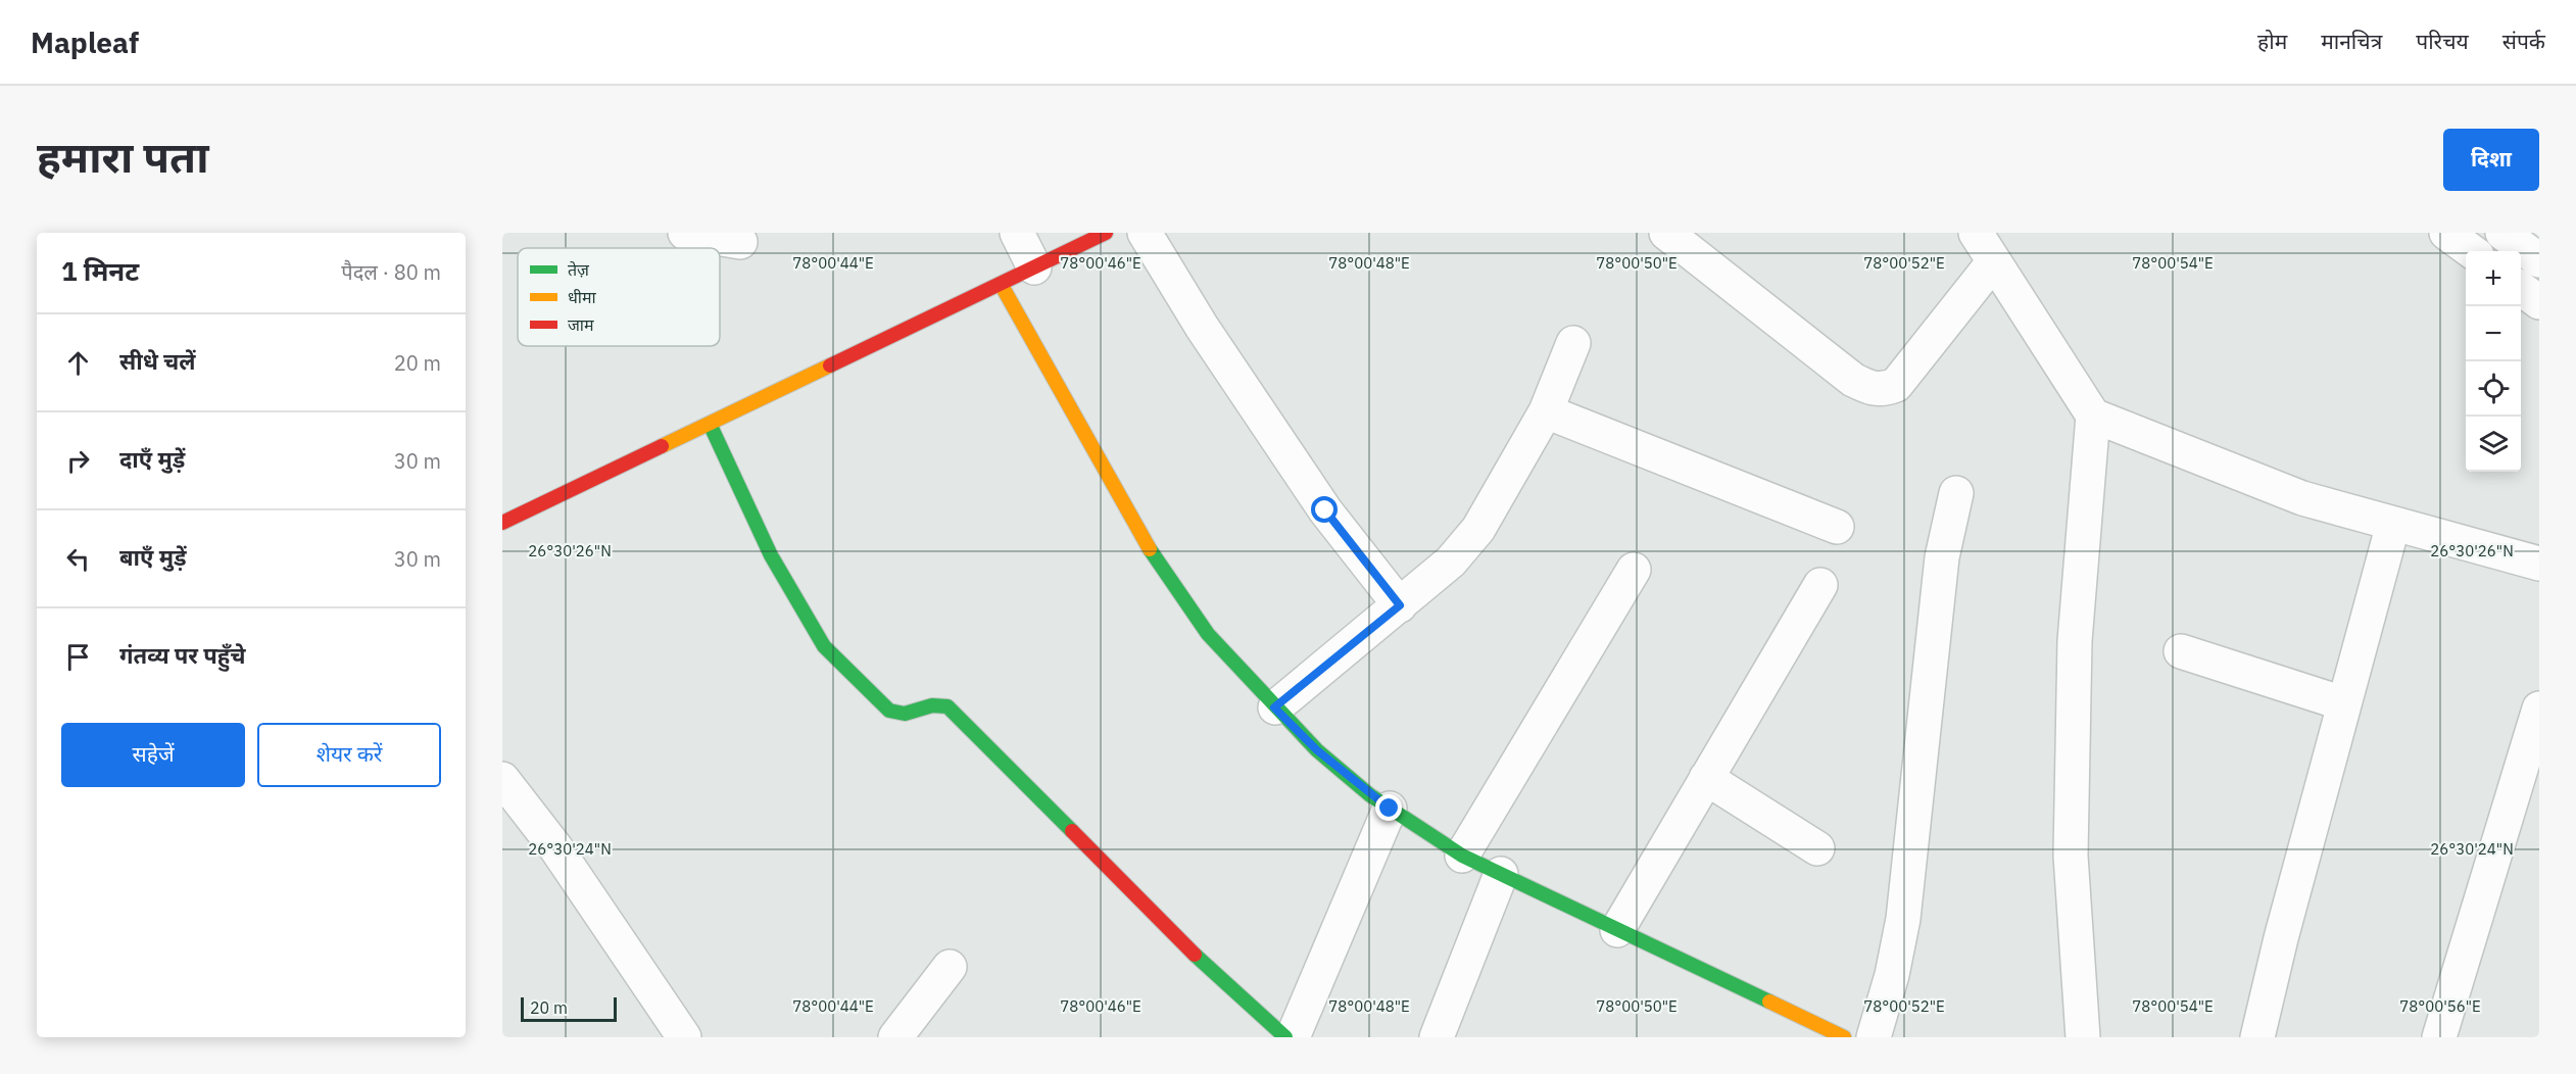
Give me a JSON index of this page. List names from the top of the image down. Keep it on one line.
{"legend":["तेज़","धीमा","जाम"],"scale_bar":"20 m","page":{"header":"Mapleaf","nav":["होम","मानचित्र","परिचय","संपर्क"],"title":"हमारा पता","buttons":["दिशा",["सहेजें","शेयर करें"]],"heading":["1 मिनट","पैदल · 80 m"],"map_buttons":["+","−"],"list":[["सीधे चलें","20 m"],["दाएँ मुड़ें","30 m"],["बाएँ मुड़ें","30 m"],"गंतव्य पर पहुँचे"],"scale":"20 m"},"coordinates":["78°00'44\"E","78°00'46\"E","78°00'48\"E","78°00'50\"E","78°00'52\"E","78°00'54\"E","26°30'26\"N","26°30'24\"N","78°00'56\"E"]}
